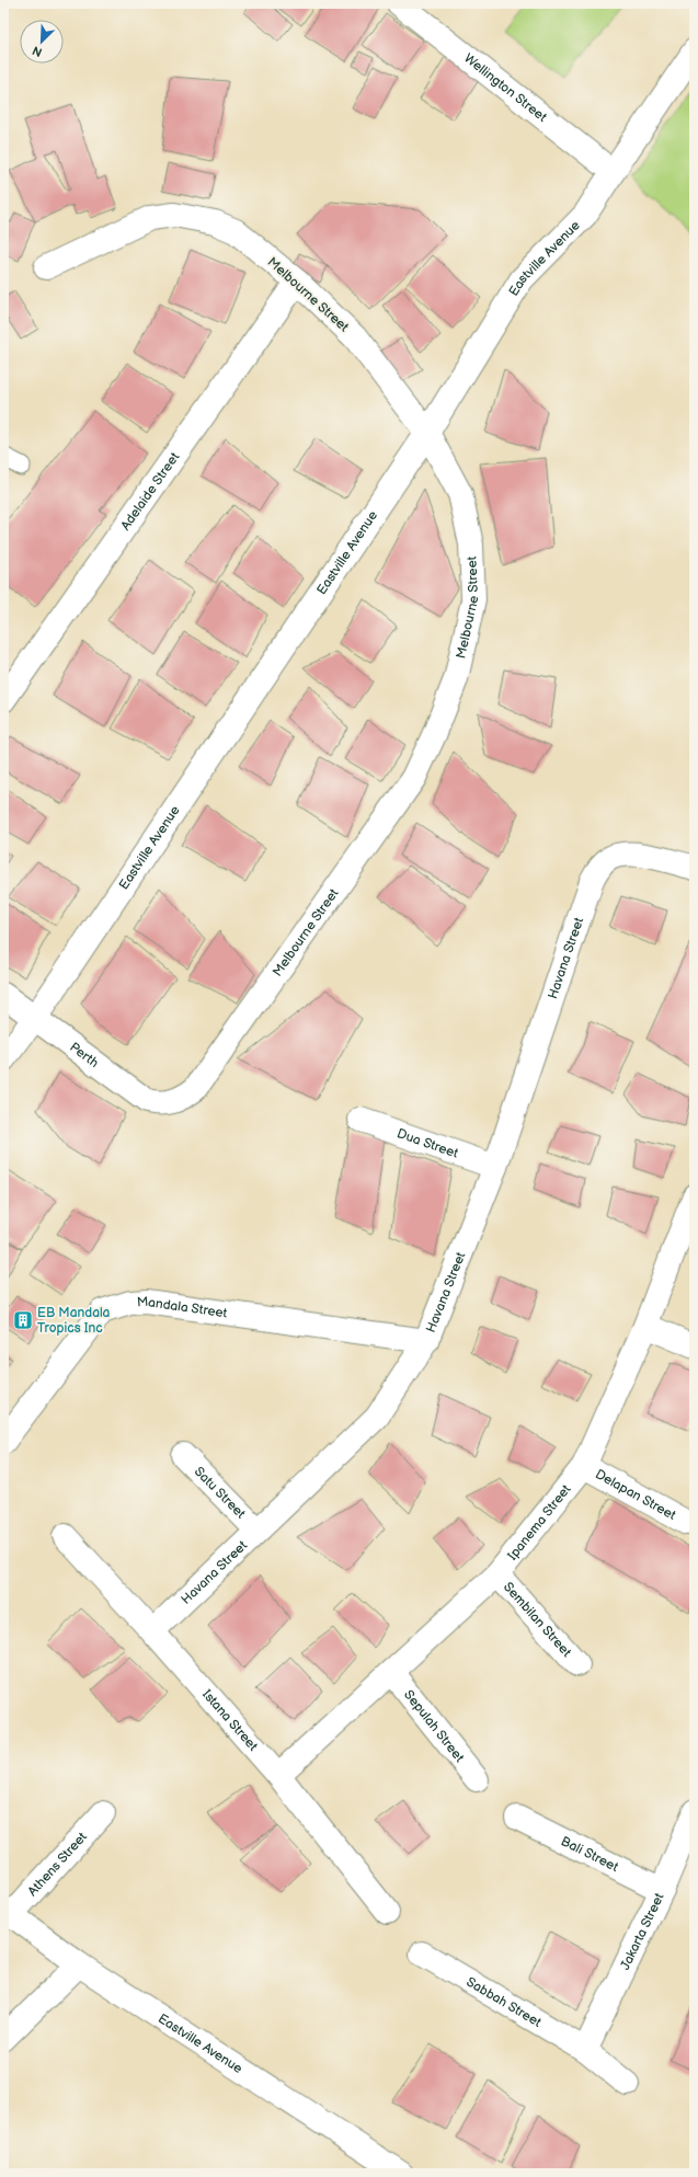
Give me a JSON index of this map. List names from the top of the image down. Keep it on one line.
{"streets":{"street":["Wellington Street","Eastville Avenue","Melbourne Street","Adelaide Street","Havana Street","Perth","Dua Street","Mandala Street","Satu Street","Delapan Street","Ipanema Street","Sembilan Street","Istana Street","Sepulah Street","Bali Street","Athens Street","Jakarta Street","Sabbah Street"]},"crossings":[["Wellington Street","Eastville Avenue"],["Eastville Avenue","Melbourne Street"],["Eastville Avenue","Perth"],["Eastville Avenue","Athens Street"],["Melbourne Street","Adelaide Street"],["Melbourne Street","Perth"],["Havana Street","Dua Street"],["Havana Street","Mandala Street"],["Havana Street","Satu Street"],["Havana Street","Istana Street"],["Delapan Street","Ipanema Street"],["Ipanema Street","Sembilan Street"],["Ipanema Street","Istana Street"],["Ipanema Street","Sepulah Street"],["Bali Street","Jakarta Street"],["Jakarta Street","Sabbah Street"]],"places":{"building":["EB Mandala Tropics Inc"]},"north":"bottom left"}
